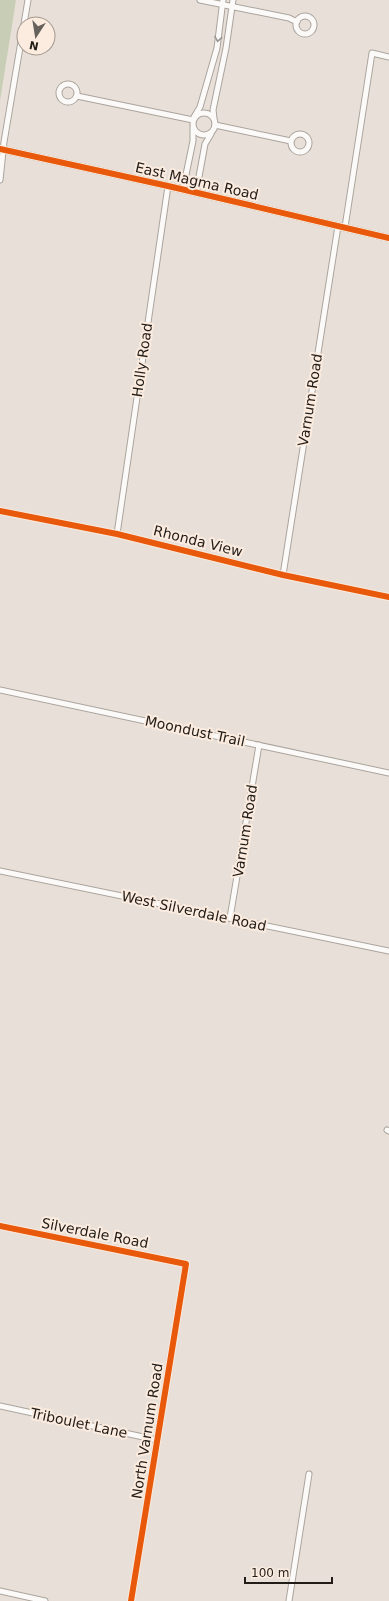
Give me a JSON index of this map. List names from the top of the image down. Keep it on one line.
{"streets":{"street":["East Magma Road","Holly Road","Varnum Road","Rhonda View","Moondust Trail","West Silverdale Road","Silverdale Road","Triboulet Lane","North Varnum Road"]},"crossings":[["East Magma Road","Holly Road"],["East Magma Road","Varnum Road"],["Holly Road","Rhonda View"],["Varnum Road","Rhonda View"],["Varnum Road","Moondust Trail"],["Varnum Road","West Silverdale Road"],["Silverdale Road","North Varnum Road"],["Triboulet Lane","North Varnum Road"]],"scale_bar":"100 m","north":"bottom"}
